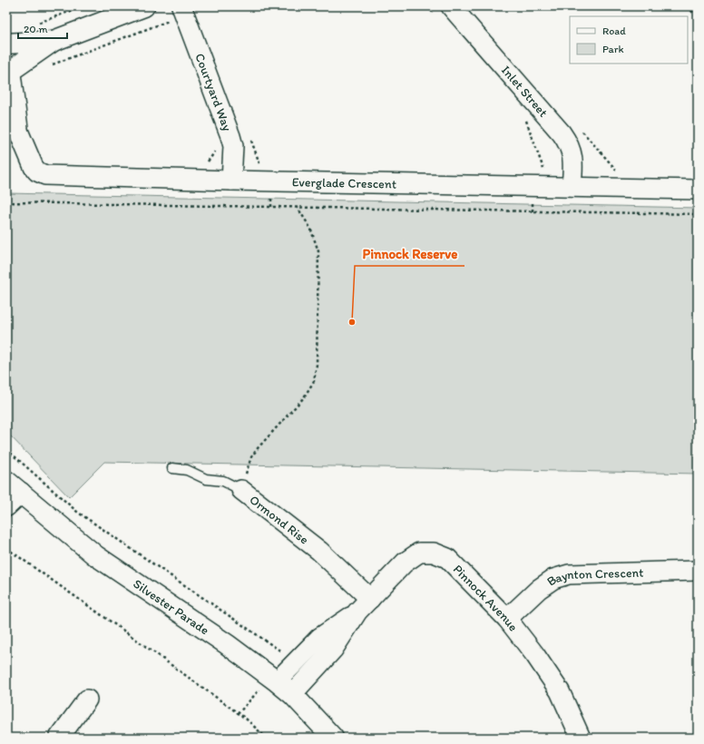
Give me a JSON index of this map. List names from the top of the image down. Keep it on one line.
{"streets":{"street":["Inlet Street","Courtyard Way","Everglade Crescent","Ormond Rise","Baynton Crescent","Pinnock Avenue","Silvester Parade"]},"crossings":[["Inlet Street","Everglade Crescent"],["Courtyard Way","Everglade Crescent"],["Ormond Rise","Pinnock Avenue"],["Baynton Crescent","Pinnock Avenue"],["Pinnock Avenue","Silvester Parade"]],"places":["Pinnock Reserve"],"legend":["Road","Park"],"scale_bar":"20 m"}
